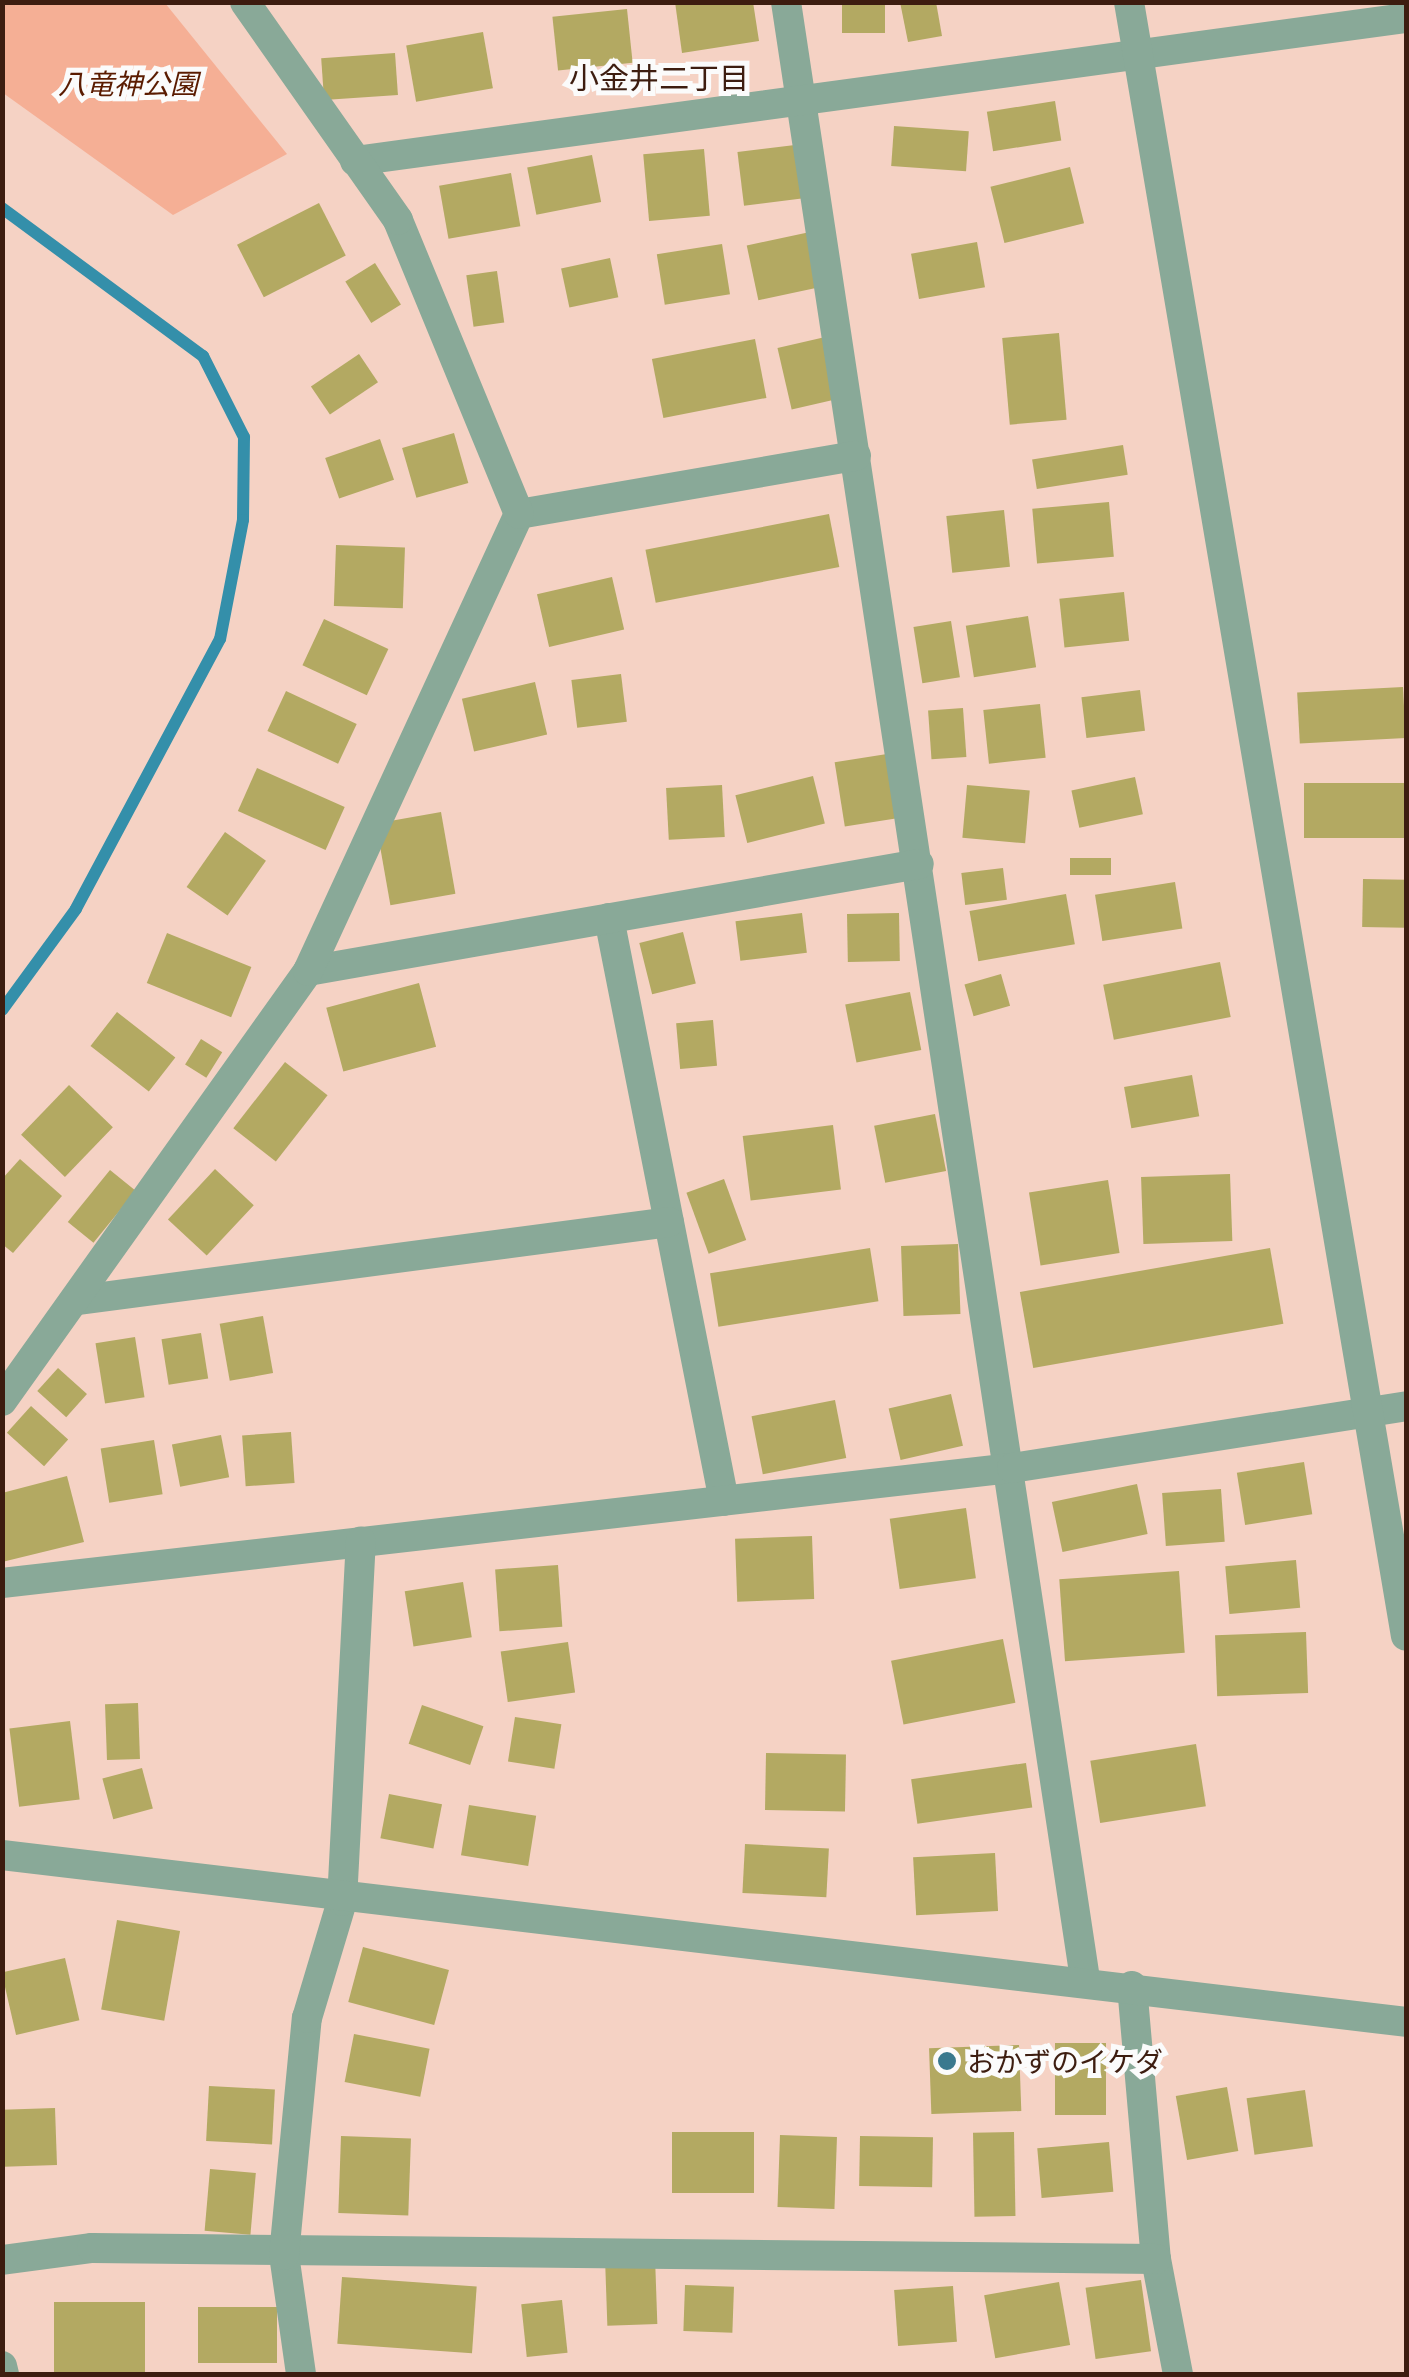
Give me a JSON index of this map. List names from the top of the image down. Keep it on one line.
{"districts":["小金井二丁目"],"parks":["八竜神公園"],"places":["おかずのイケダ"]}
